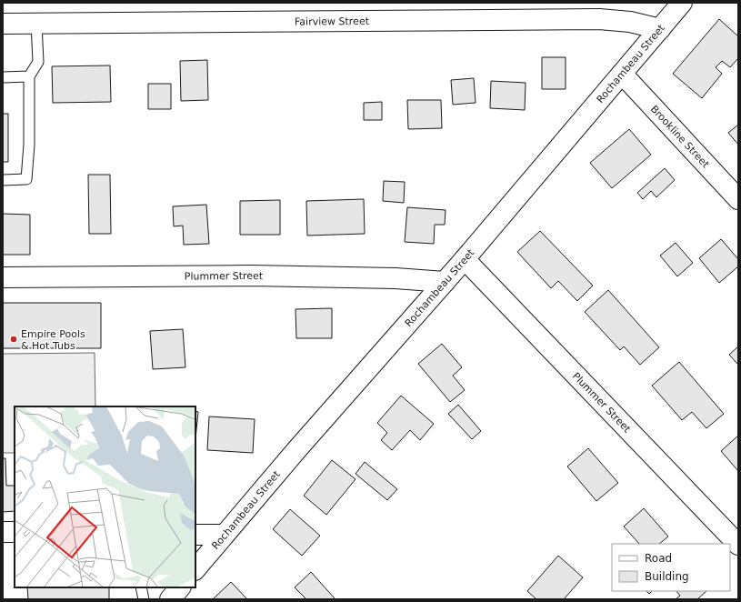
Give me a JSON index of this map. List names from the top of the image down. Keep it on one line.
{"streets":{"street":["Fairview Street","Rochambeau Street","Brookline Street","Plummer Street"]},"crossings":[["Fairview Street","Rochambeau Street"],["Rochambeau Street","Brookline Street"],["Rochambeau Street","Plummer Street"]],"places":["Empire Pools & Hot Tubs"],"legend":["Road","Building"]}
